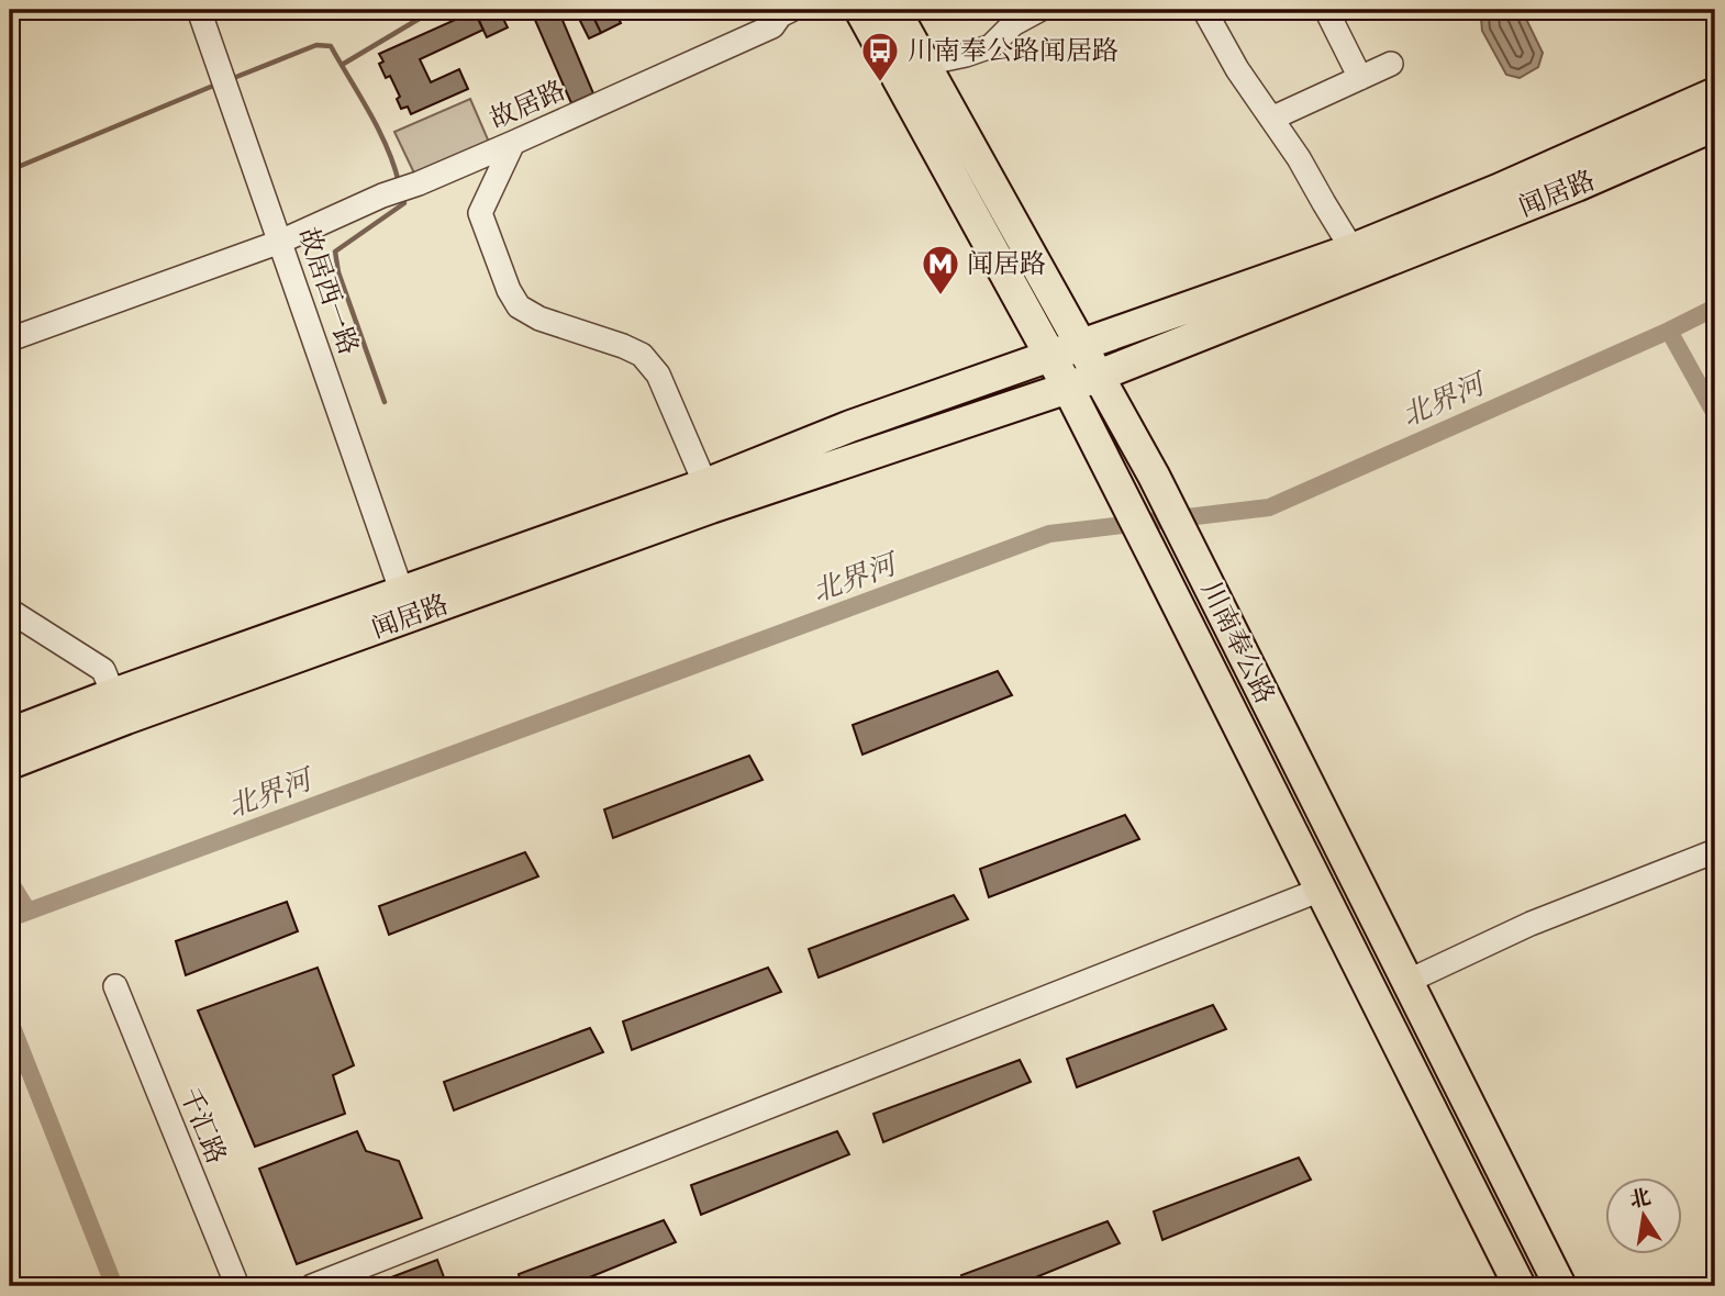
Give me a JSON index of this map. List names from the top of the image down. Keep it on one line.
{"streets":{"main road":["闻居路","川南奉公路"],"street":["故居路","故居西一路","千汇路"]},"crossings":[["故居路","故居西一路"],["闻居路","川南奉公路"]],"water":["北界河"],"places":{"bus stop":["川南奉公路闻居路"],"metro station":["闻居路"]},"north":"top"}
